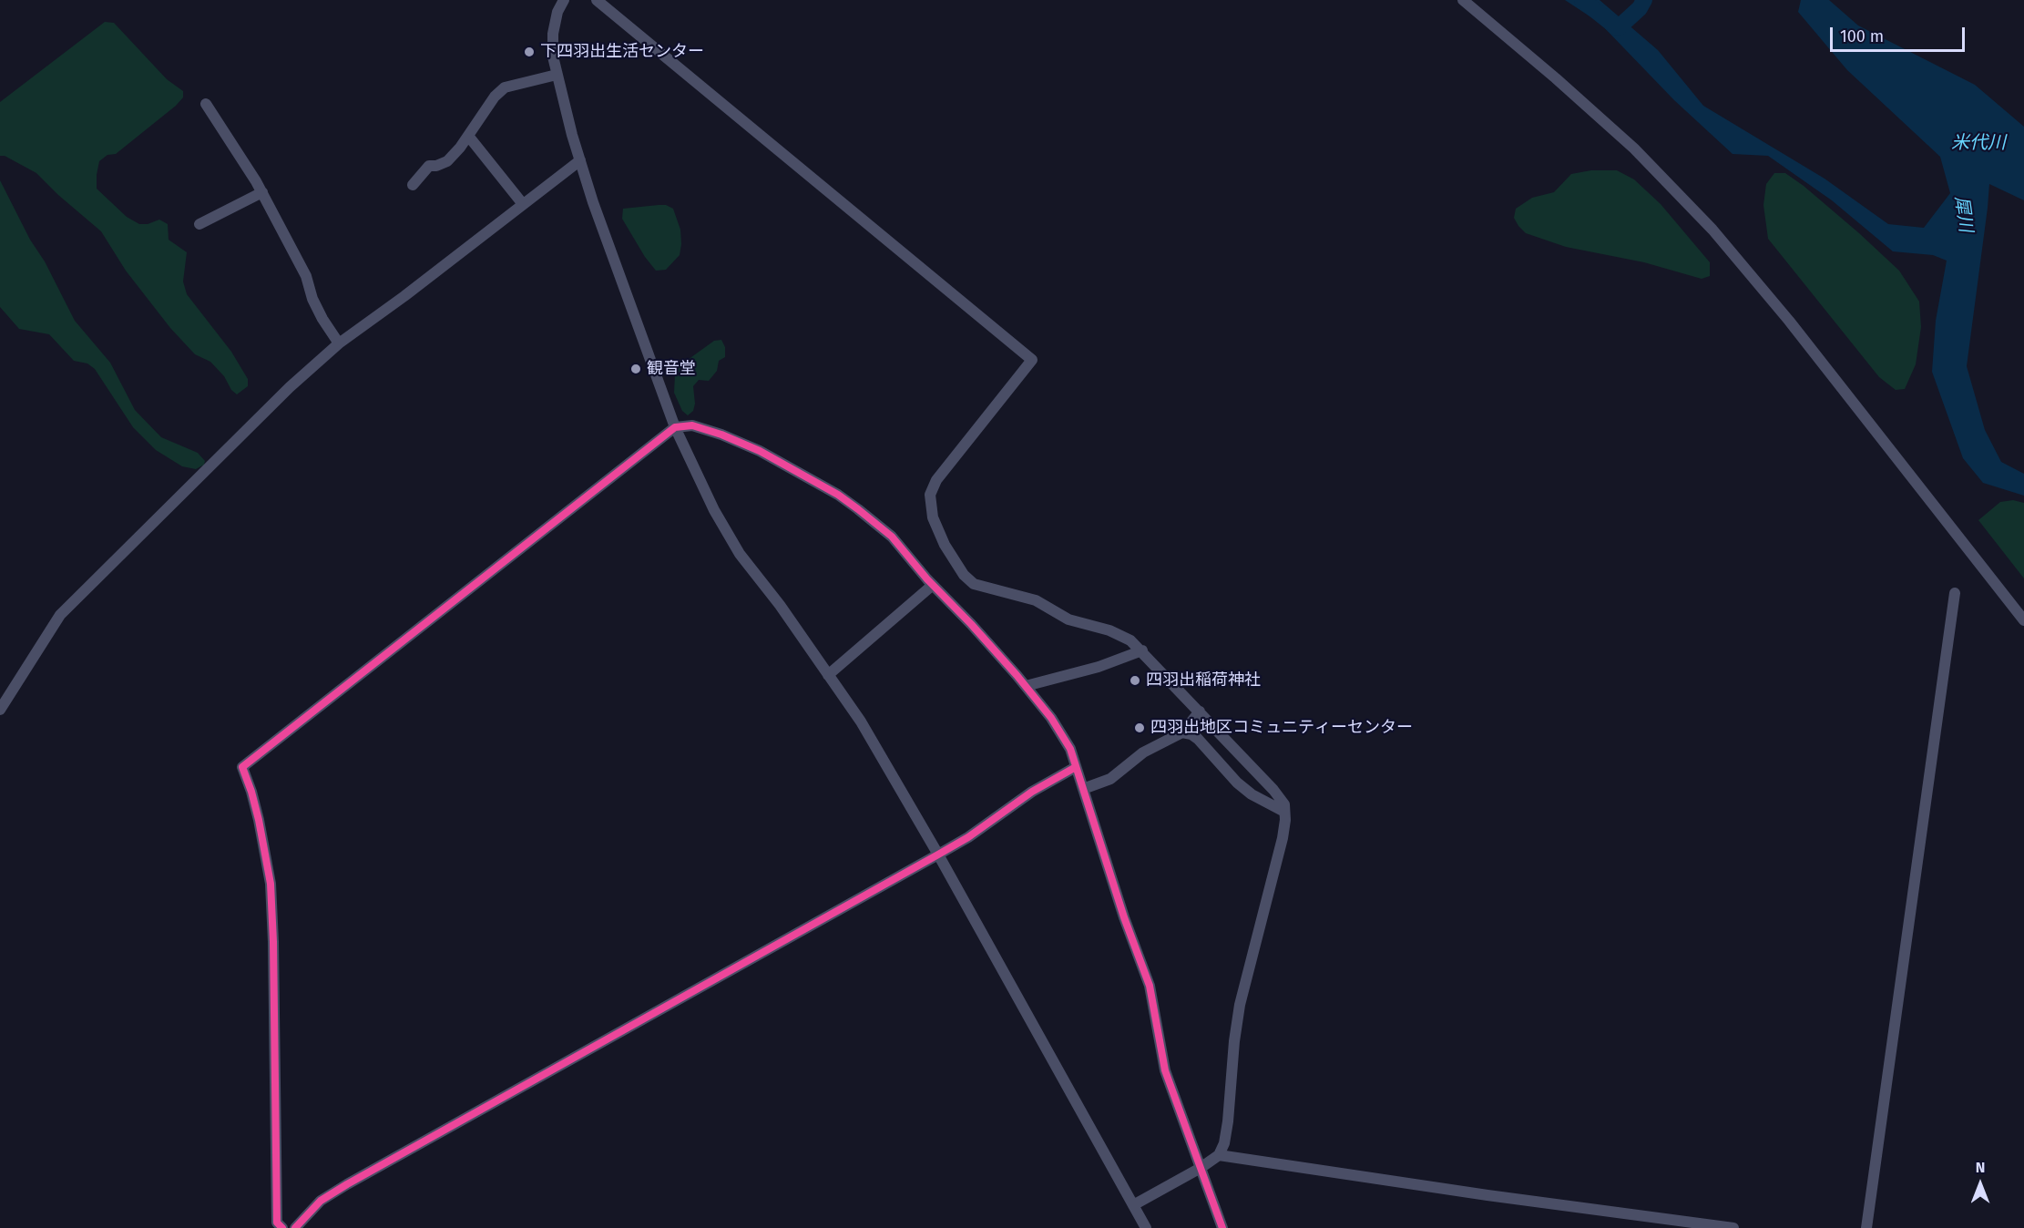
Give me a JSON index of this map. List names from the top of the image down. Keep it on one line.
{"water":["米代川","犀川"],"places":["下四羽出生活センター","観音堂","四羽出稲荷神社","四羽出地区コミュニティーセンター"],"scale_bar":"100 m","north":"top"}
